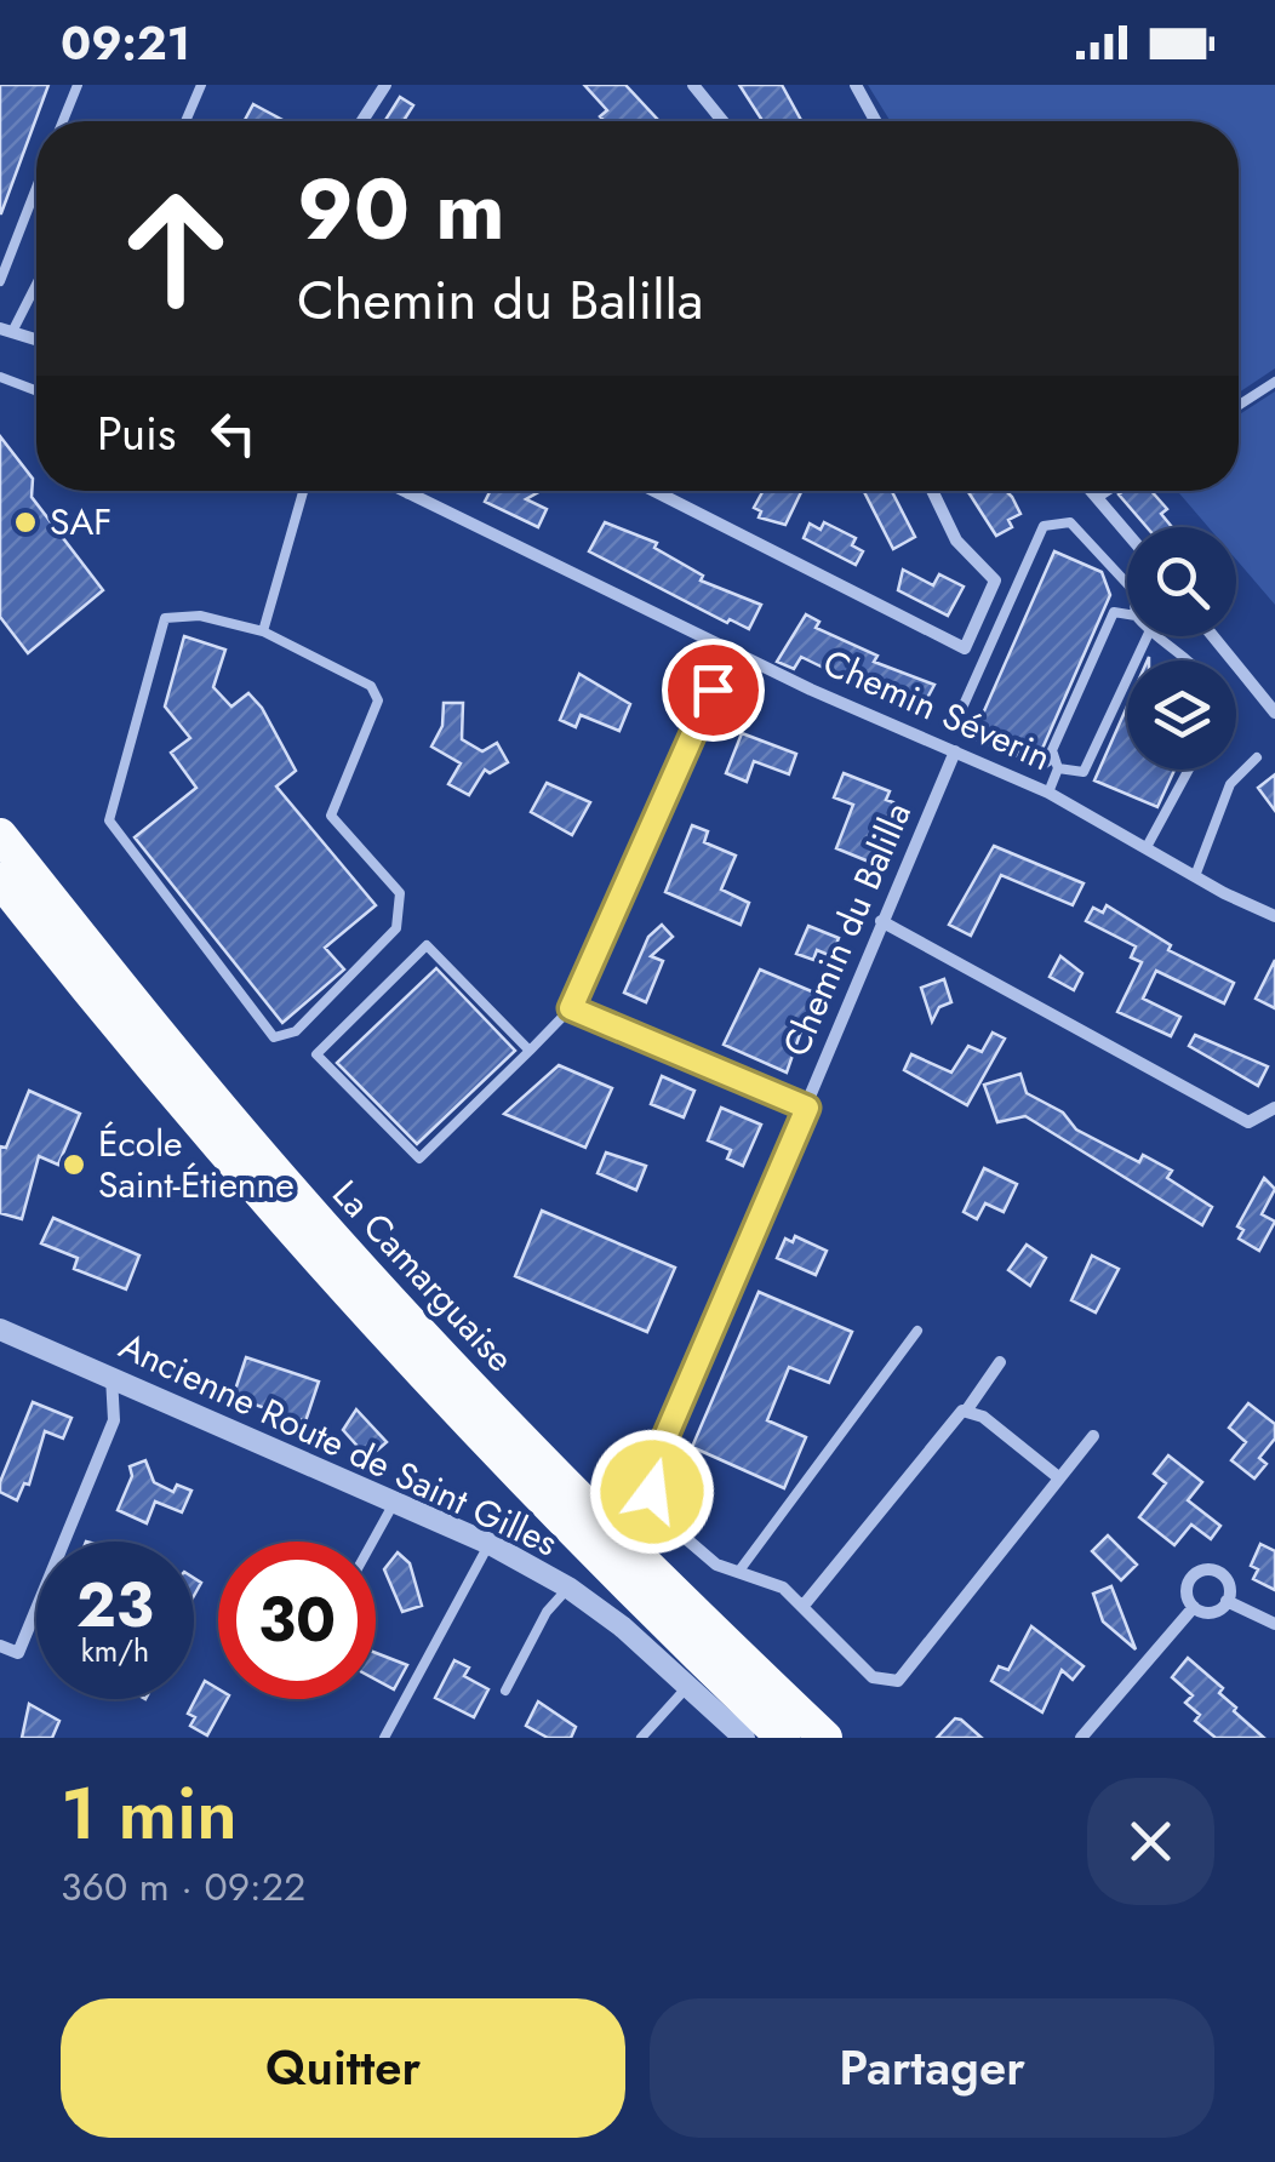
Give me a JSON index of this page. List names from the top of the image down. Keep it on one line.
{"streets":{"highway":["La Camarguaise"],"street":["Chemin Séverin","Chemin du Balilla","Ancienne Route de Saint Gilles"]},"crossings":[["Chemin Séverin","Chemin du Balilla"]],"places":["SAF","École Saint-Étienne"],"page":{"status":"09:21","turn":["90 m","Chemin du Balilla"],"then":"Puis","speed":"23 km/h","limit":"30","heading":["1 min","360 m · 09:22"],"buttons":["Quitter","Partager"]}}
